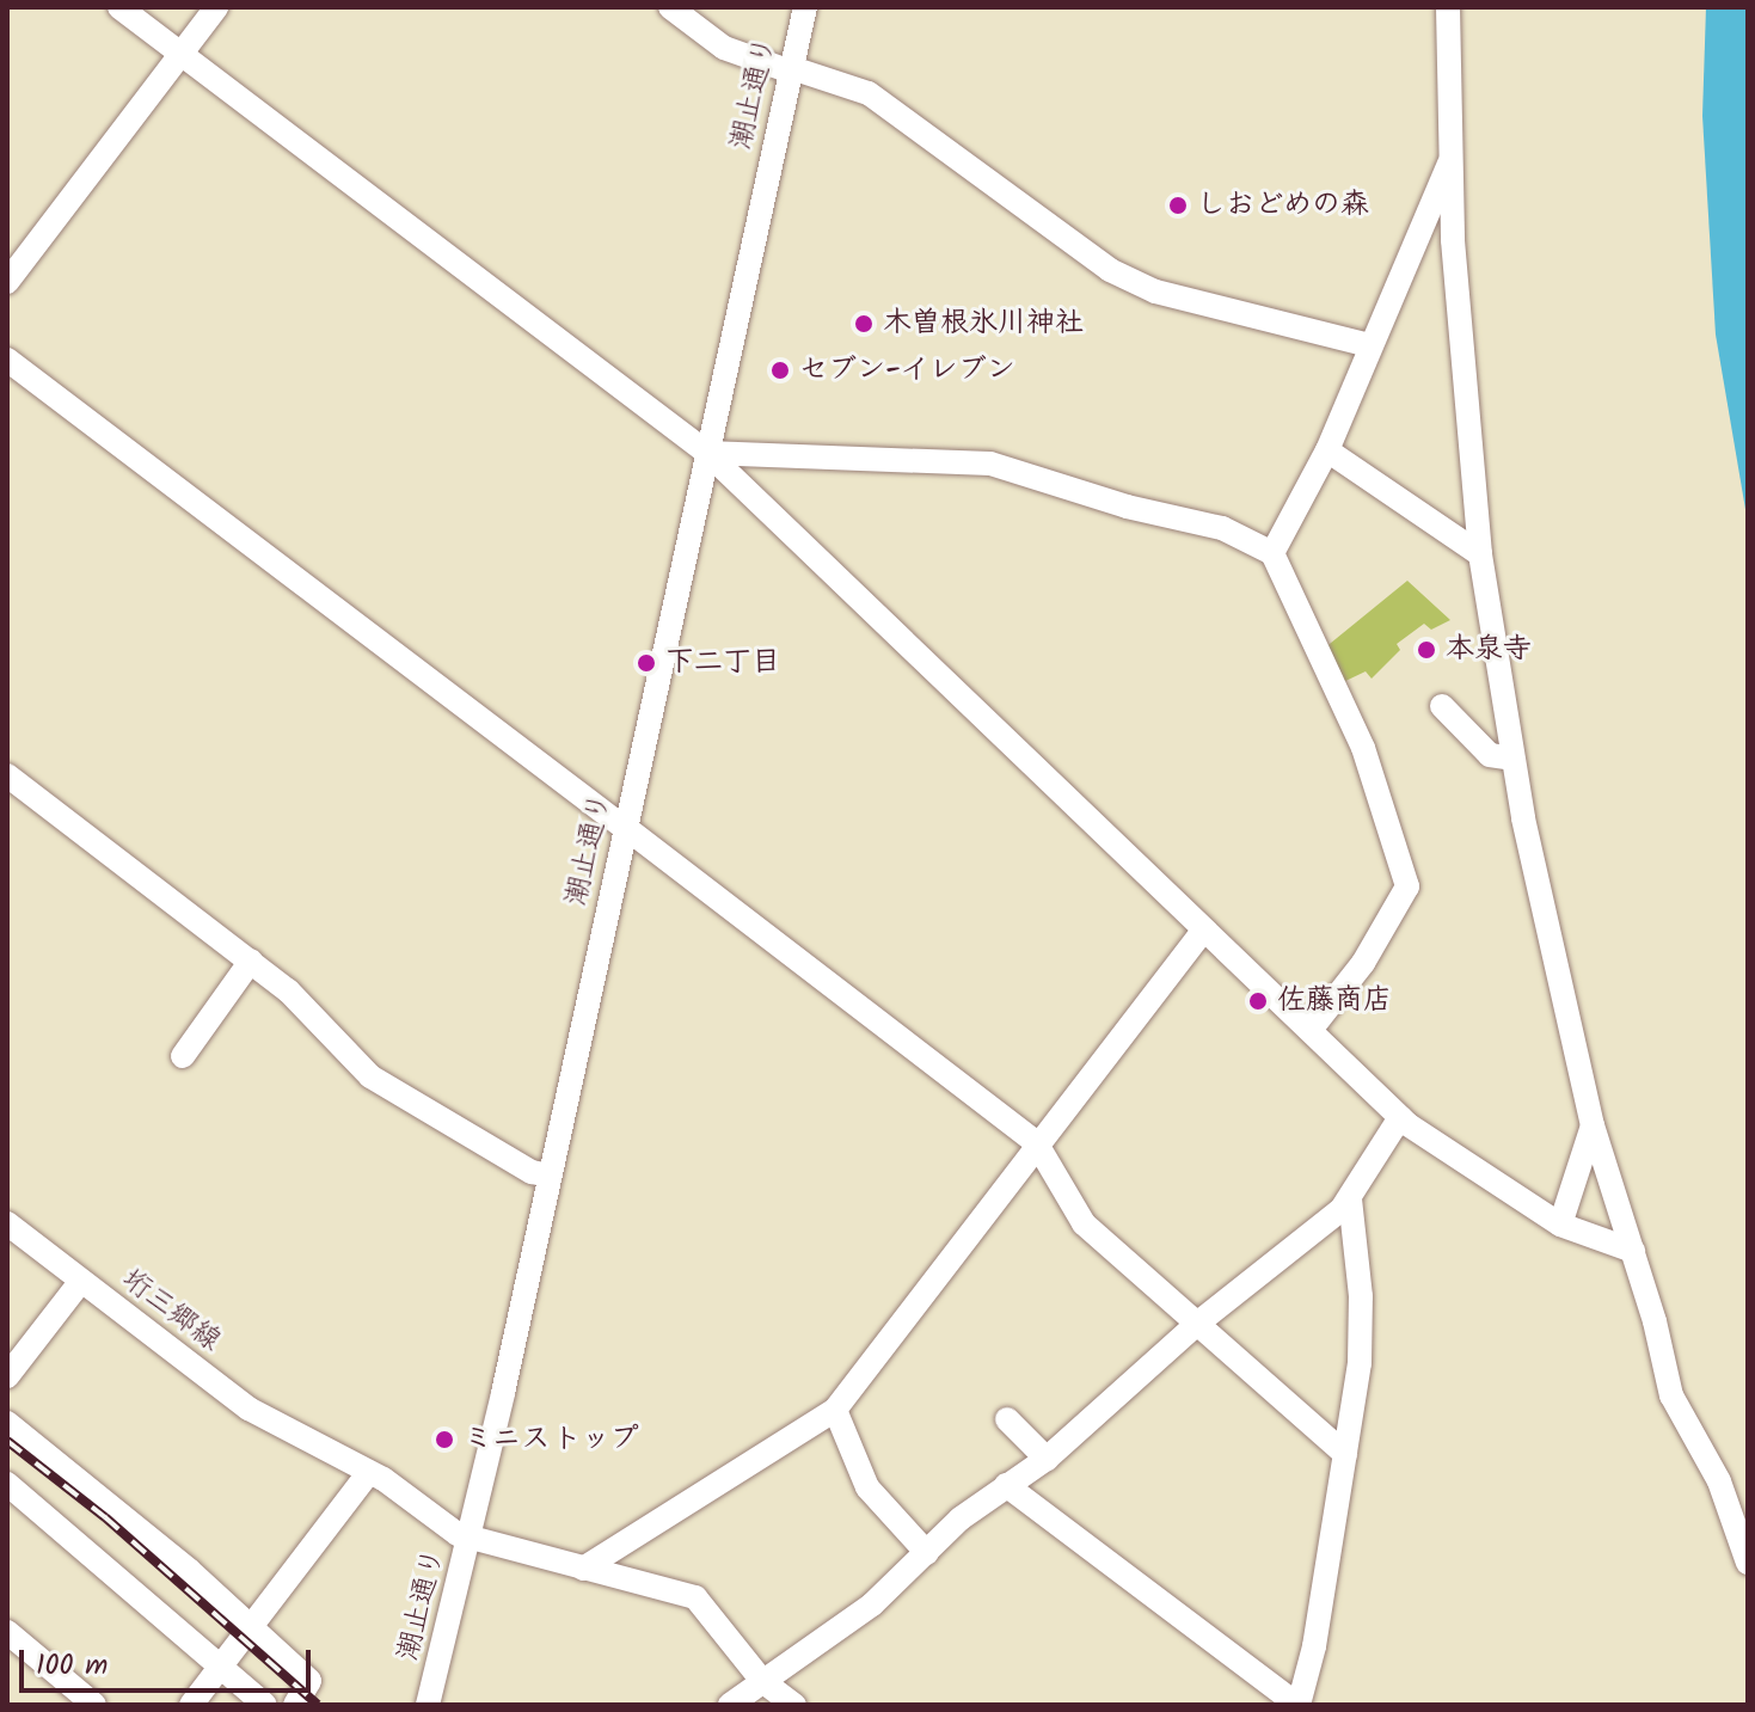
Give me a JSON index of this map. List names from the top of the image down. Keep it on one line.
{"streets":{"street":["潮止通り","垳三郷線"]},"crossings":[["潮止通り","垳三郷線"]],"places":["しおどめの森","木曽根氷川神社","セブン-イレブン","本泉寺","下二丁目","佐藤商店","ミニストップ"],"scale_bar":"100 m"}
